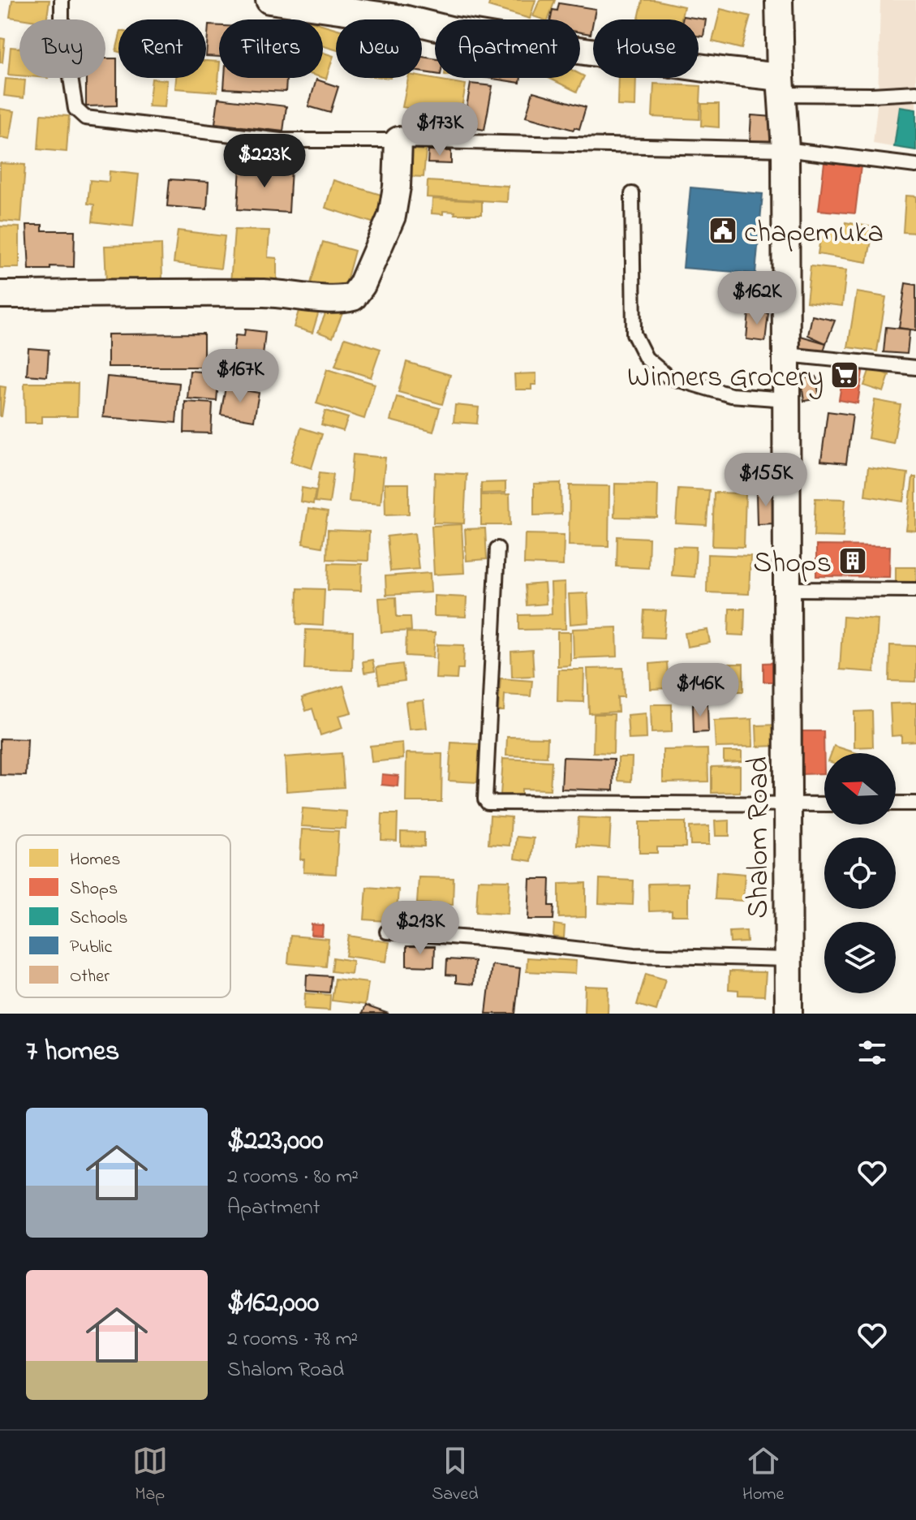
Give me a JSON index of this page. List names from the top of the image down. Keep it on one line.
{"streets":{"street":["Shalom Road"]},"places":{"public building":["chapemuka"],"supermarket":["Winners Grocery"],"building":["Shops"]},"legend":["Homes","Shops","Schools","Public","Other"],"north":"left","page":{"chip":["Buy","Rent","Filters","New","Apartment","House"],"price":["$173K","$223K","$162K","$167K","$155K","$146K","$213K"],"heading":"7 homes","list":[{"name":"$223,000","note":"2 rooms · 80 m² · Apartment"},{"name":"$162,000","note":"2 rooms · 78 m² · Shalom Road"}],"tabs":["Map","Saved","Home"]}}
